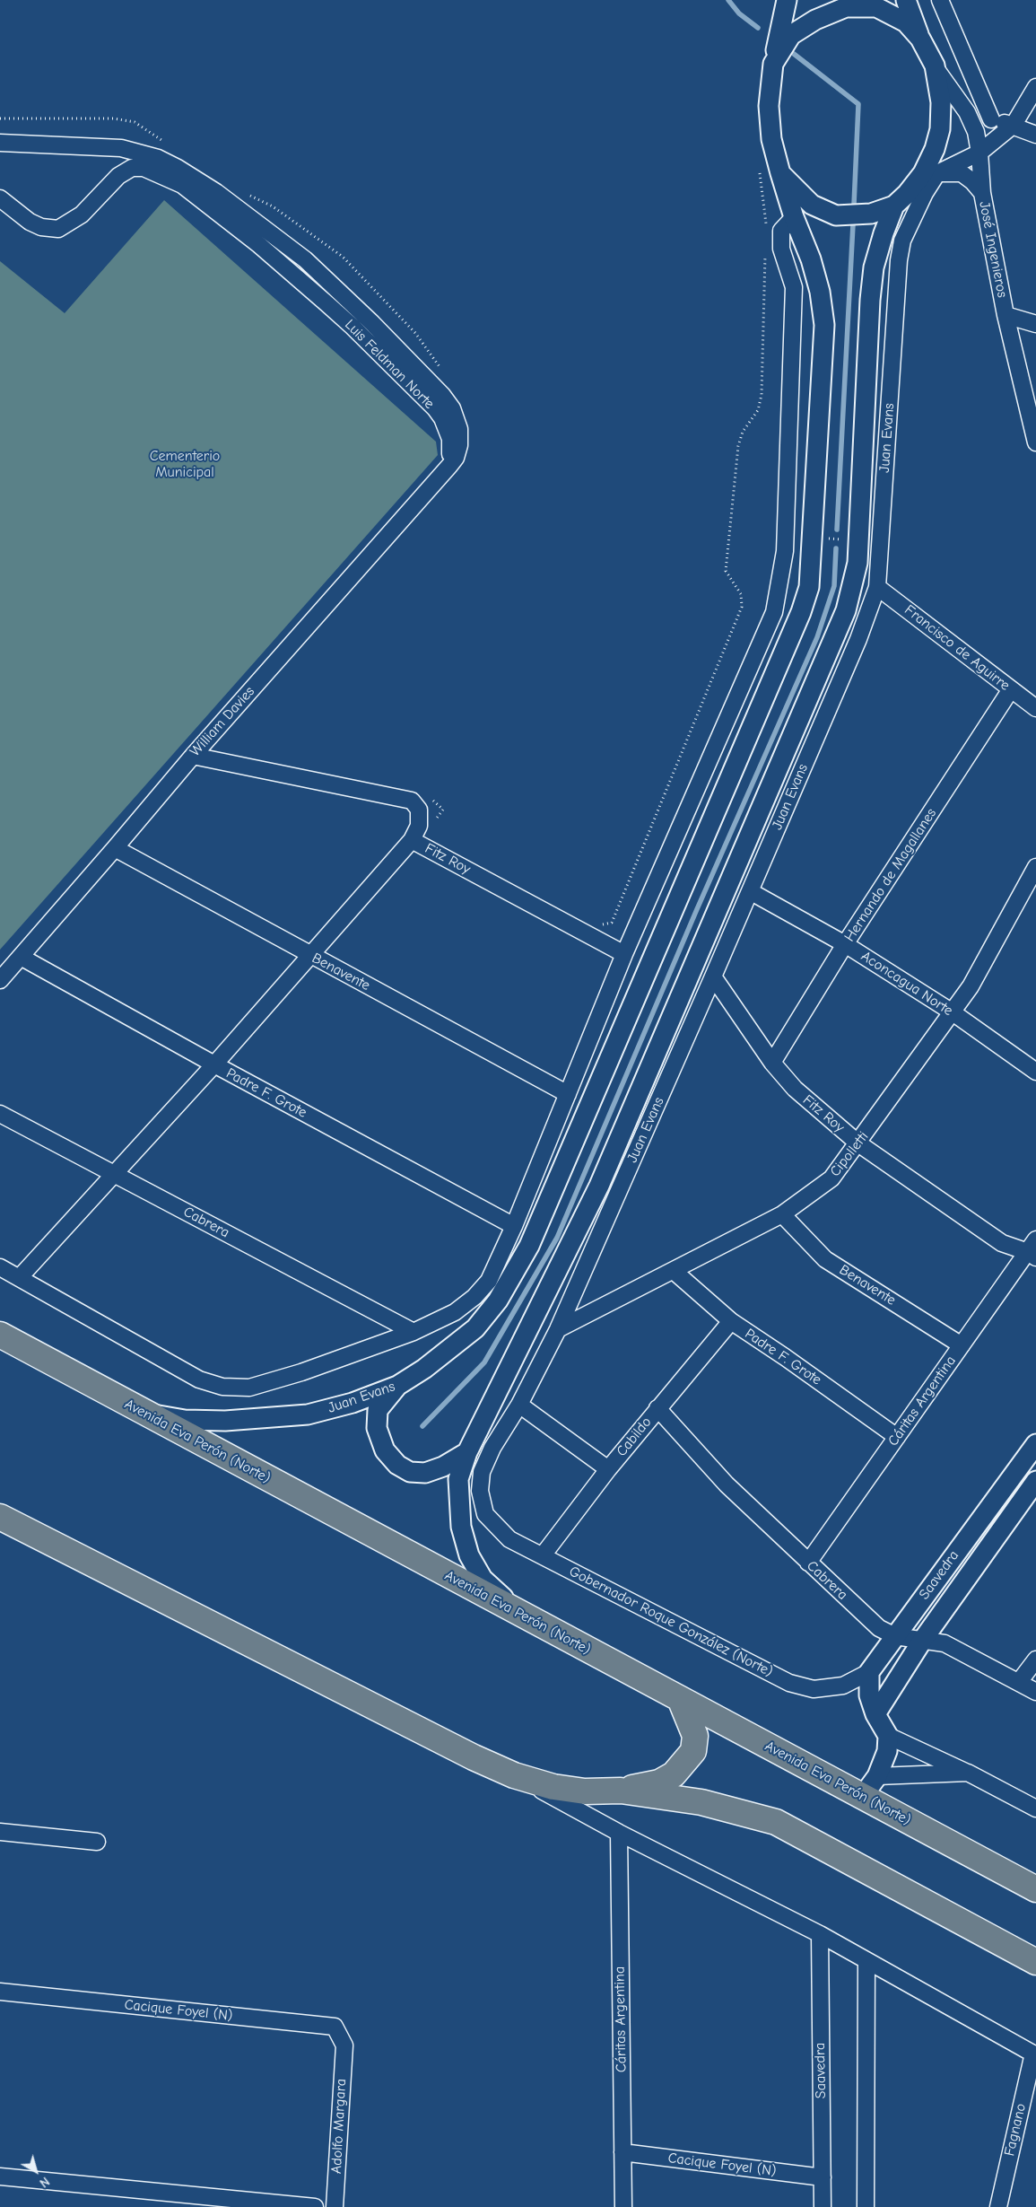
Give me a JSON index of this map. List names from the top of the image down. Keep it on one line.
{"streets":{"main road":["Avenida Eva Perón (Norte)"],"street":["José Ingenieros","Luis Feldman Norte","Juan Evans","Francisco de Aguirre","William Davies","Fitz Roy","Hernando de Magallanes","Benavente","Aconcagua Norte","Padre F. Grote","Cipolletti","Cabrera","Cáritas Argentina","Cabildo","Saavedra","Gobernador Roque González (Norte)","Cacique Foyel (N)","Adolfo Margara","Fagnano"]},"crossings":[["José Ingenieros","Juan Evans"],["Luis Feldman Norte","William Davies"],["Juan Evans","Francisco de Aguirre"],["Juan Evans","Fitz Roy"],["Juan Evans","Aconcagua Norte"],["Juan Evans","Cipolletti"],["Juan Evans","Avenida Eva Perón (Norte)"],["Juan Evans","Gobernador Roque González (Norte)"],["Francisco de Aguirre","Hernando de Magallanes"],["William Davies","Fitz Roy"],["William Davies","Benavente"],["William Davies","Padre F. Grote"],["Fitz Roy","Hernando de Magallanes"],["Fitz Roy","Cipolletti"],["Fitz Roy","Cáritas Argentina"],["Hernando de Magallanes","Aconcagua Norte"],["Benavente","Cipolletti"],["Benavente","Cáritas Argentina"],["Aconcagua Norte","Cipolletti"],["Padre F. Grote","Cipolletti"],["Padre F. Grote","Cáritas Argentina"],["Padre F. Grote","Cabildo"],["Cabrera","Cáritas Argentina"],["Cabrera","Cabildo"],["Cabrera","Saavedra"],["Cáritas Argentina","Cacique Foyel (N)"],["Cabildo","Gobernador Roque González (Norte)"],["Saavedra","Gobernador Roque González (Norte)"],["Saavedra","Cacique Foyel (N)"],["Cacique Foyel (N)","Adolfo Margara"]],"parks":["Cementerio Municipal"],"north":"bottom right"}
